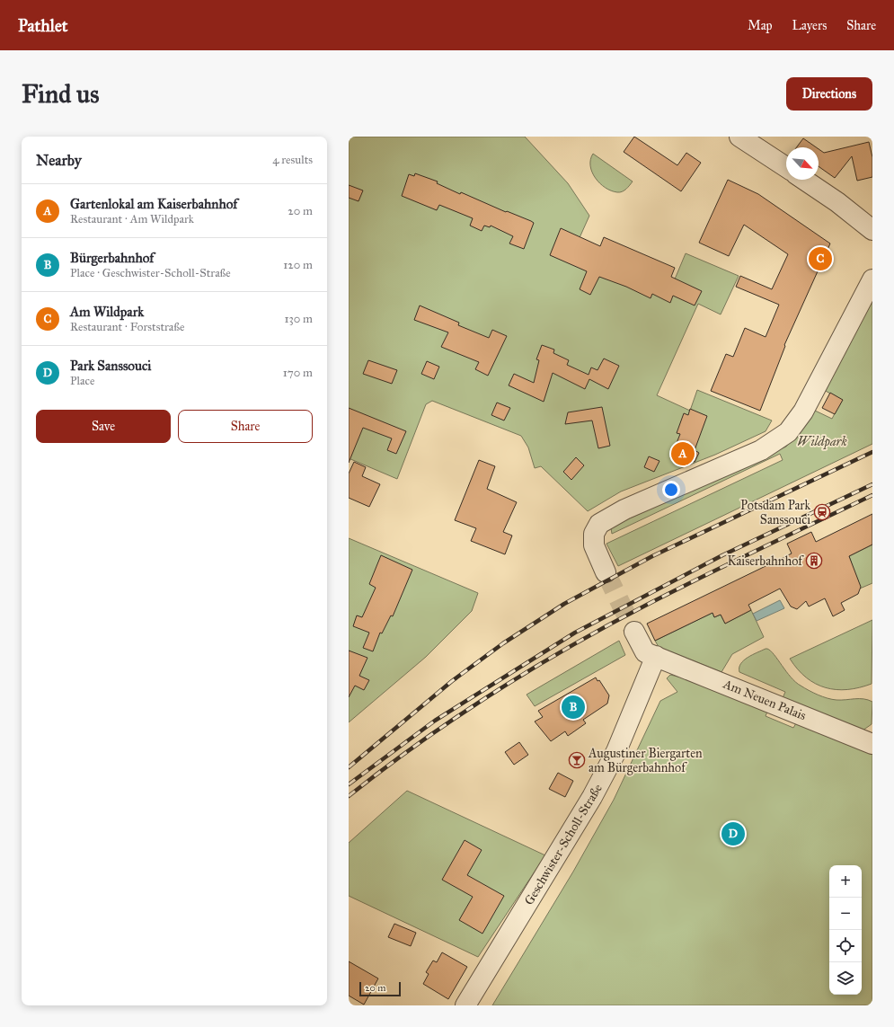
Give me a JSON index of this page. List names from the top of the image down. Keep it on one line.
{"streets":{"street":["Am Neuen Palais","Geschwister-Scholl-Straße"]},"crossings":[["Am Neuen Palais","Geschwister-Scholl-Straße"]],"parks":["Wildpark"],"places":{"station":["Potsdam Park Sanssouci"],"building":["Kaiserbahnhof"],"bar":["Augustiner Biergarten am Bürgerbahnhof"]},"scale_bar":"20 m","north":"bottom right","page":{"header":"Pathlet","nav":["Map","Layers","Share"],"buttons":["Directions",["Save","Share"]],"title":"Find us","heading":["Nearby","4 results"],"list":[{"mark":"A","name":"Gartenlokal am Kaiserbahnhof","note":"Restaurant · Am Wildpark","value":"20 m"},{"mark":"B","name":"Bürgerbahnhof","note":"Place · Geschwister-Scholl-Straße","value":"120 m"},{"mark":"C","name":"Am Wildpark","note":"Restaurant · Forststraße","value":"130 m"},{"mark":"D","name":"Park Sanssouci","note":"Place","value":"170 m"}],"pins":["C","A","B","D"],"map_buttons":["+","−"],"scale":"20 m"}}
